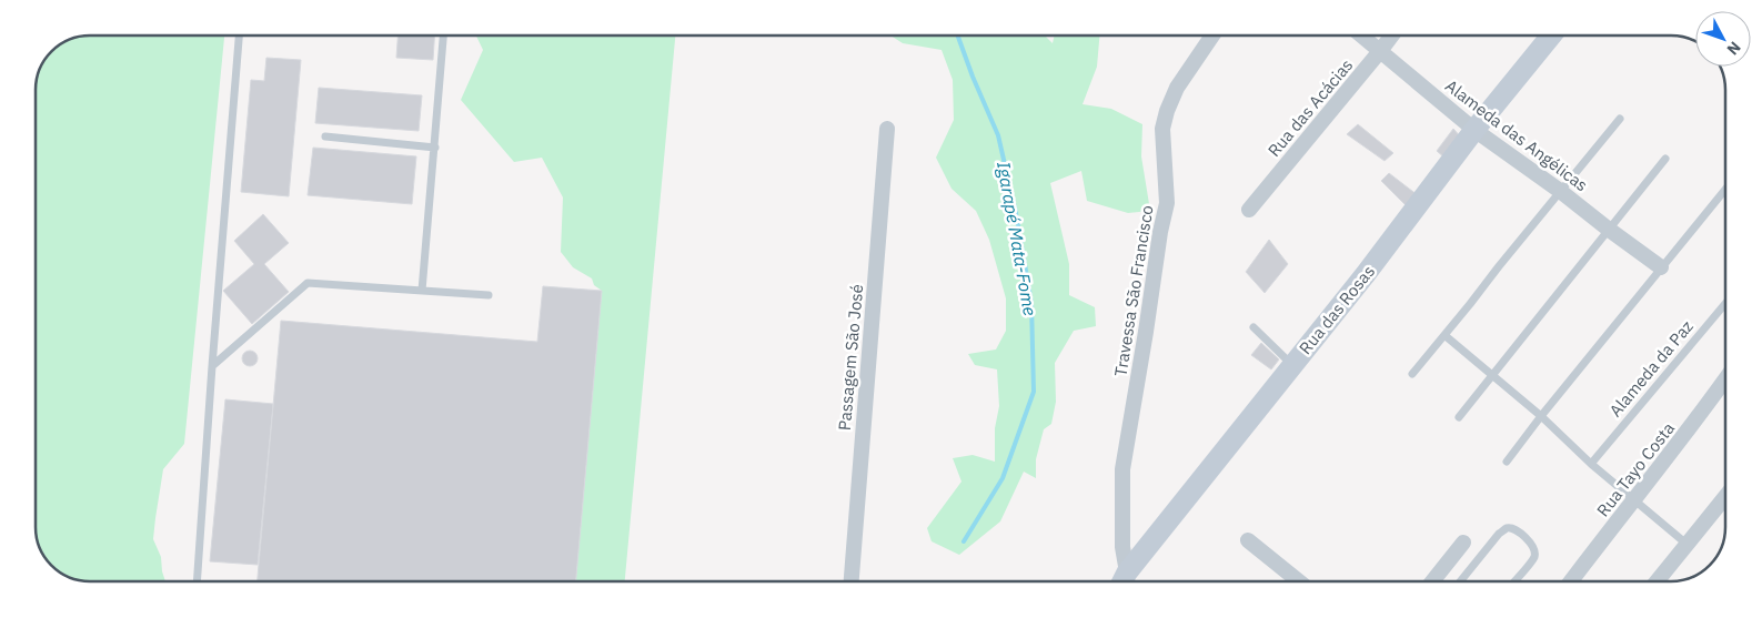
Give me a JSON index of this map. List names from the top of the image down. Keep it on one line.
{"streets":{"street":["Rua das Acácias","Alameda das Angélicas","Travessa São Francisco","Rua das Rosas","Passagem São José","Rua Tayo Costa"],"lane":["Alameda da Paz"]},"crossings":[["Rua das Acácias","Alameda das Angélicas"],["Alameda das Angélicas","Rua das Rosas"],["Travessa São Francisco","Rua das Rosas"]],"water":["Igarapé Mata-Fome"],"north":"bottom right"}
